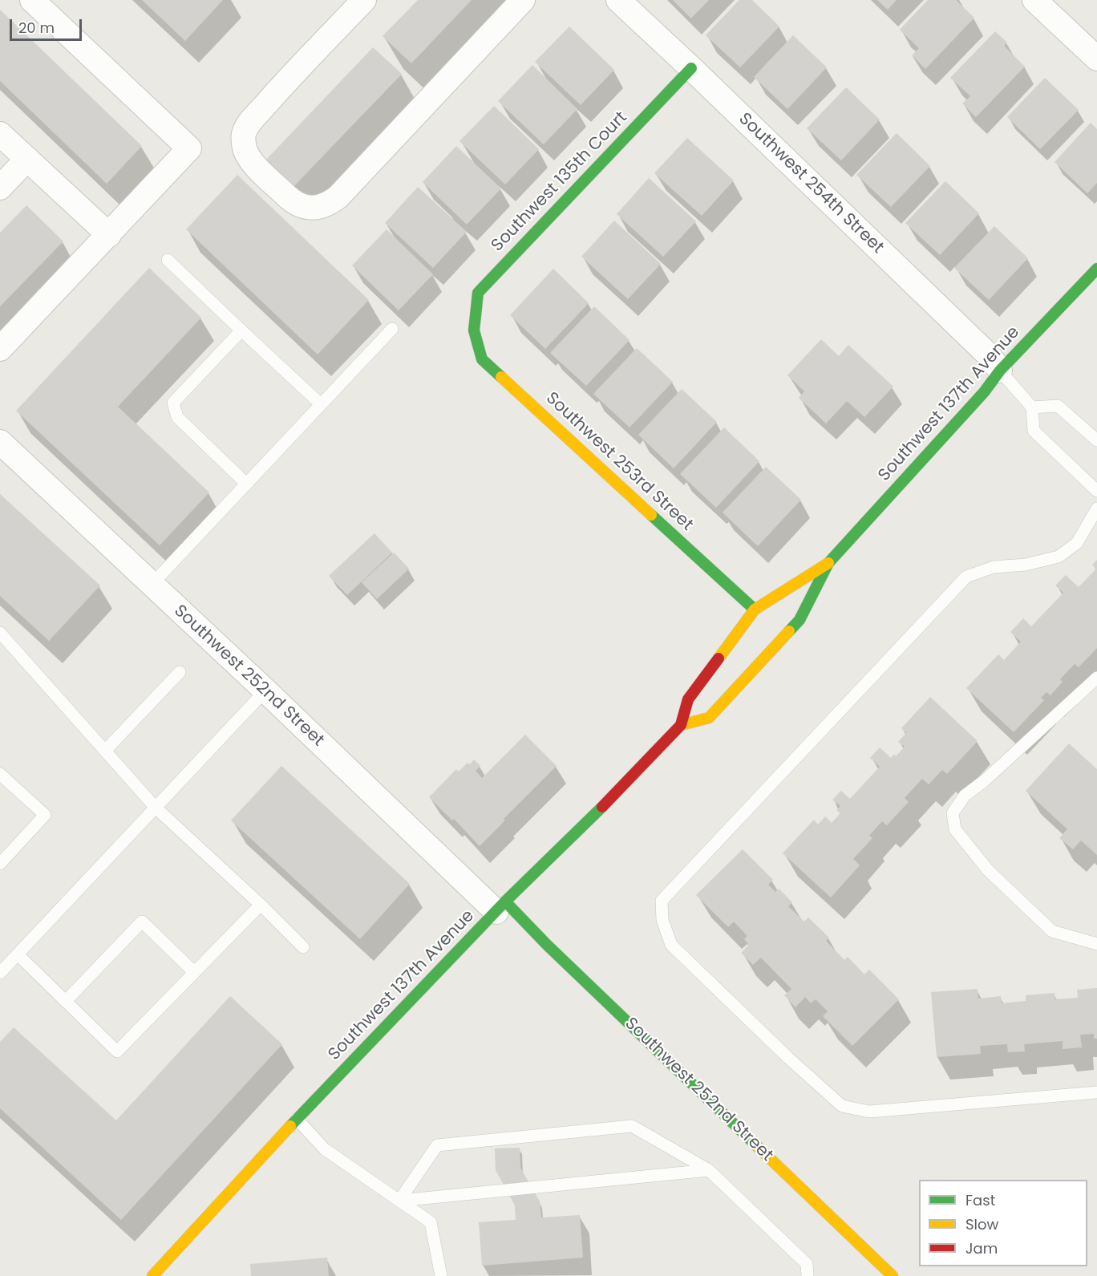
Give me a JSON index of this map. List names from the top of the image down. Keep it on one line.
{"streets":{"main road":["Southwest 135th Court","Southwest 137th Avenue","Southwest 253rd Street","Southwest 252nd Street"],"street":["Southwest 254th Street"]},"crossings":[["Southwest 135th Court","Southwest 254th Street"],["Southwest 135th Court","Southwest 253rd Street"],["Southwest 254th Street","Southwest 137th Avenue"],["Southwest 137th Avenue","Southwest 253rd Street"],["Southwest 137th Avenue","Southwest 252nd Street"]],"legend":["Fast","Slow","Jam"],"scale_bar":"20 m"}
